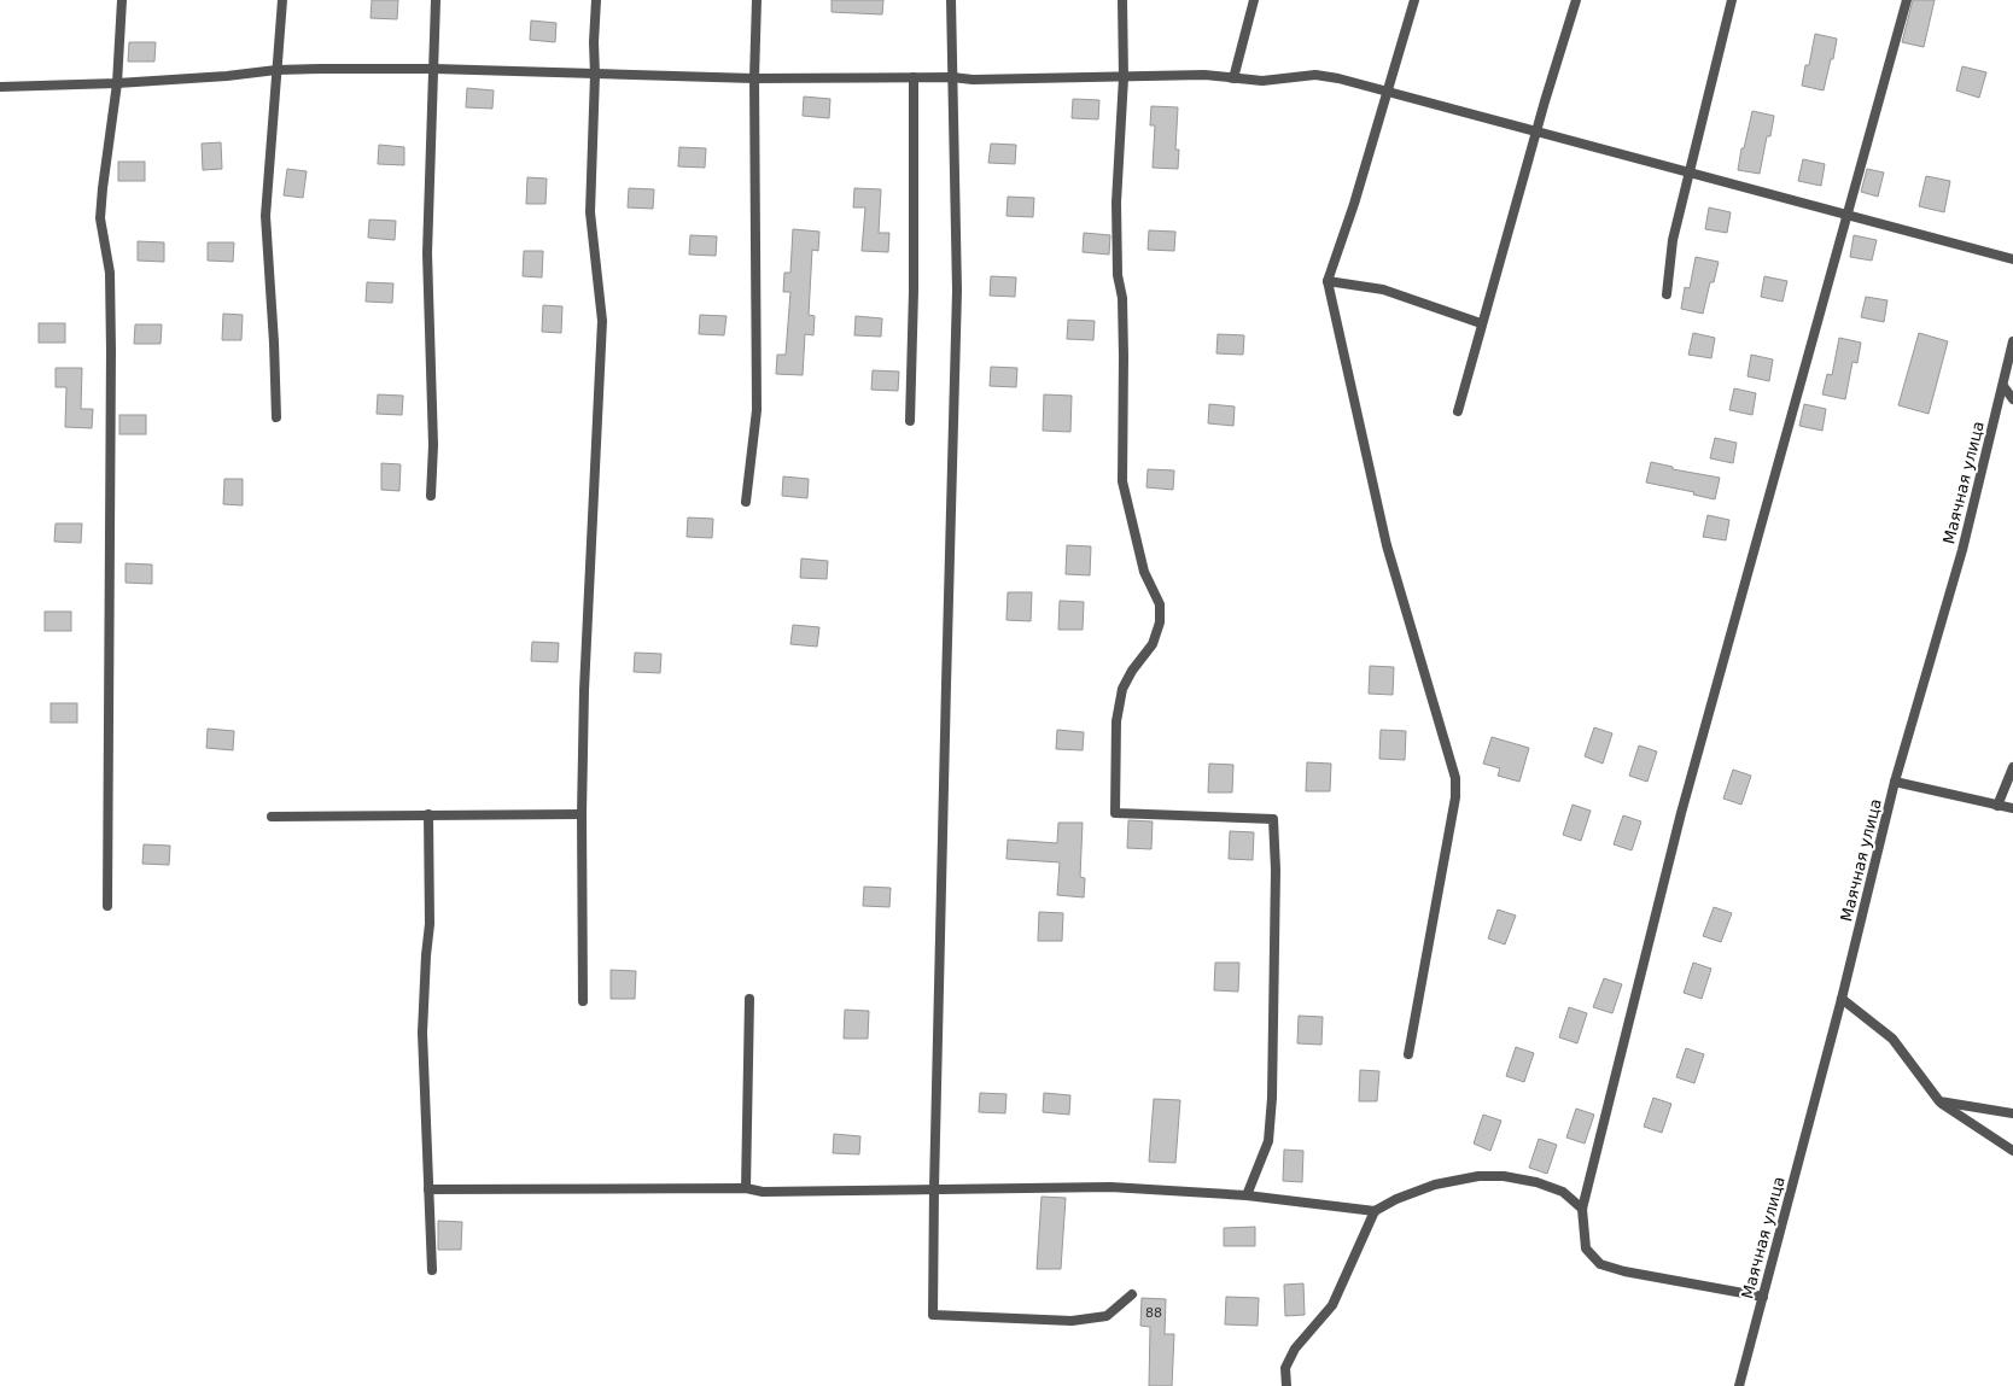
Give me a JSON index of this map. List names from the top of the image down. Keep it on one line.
{"streets":{"street":["Маячная улица"]},"house_numbers":["88"]}
